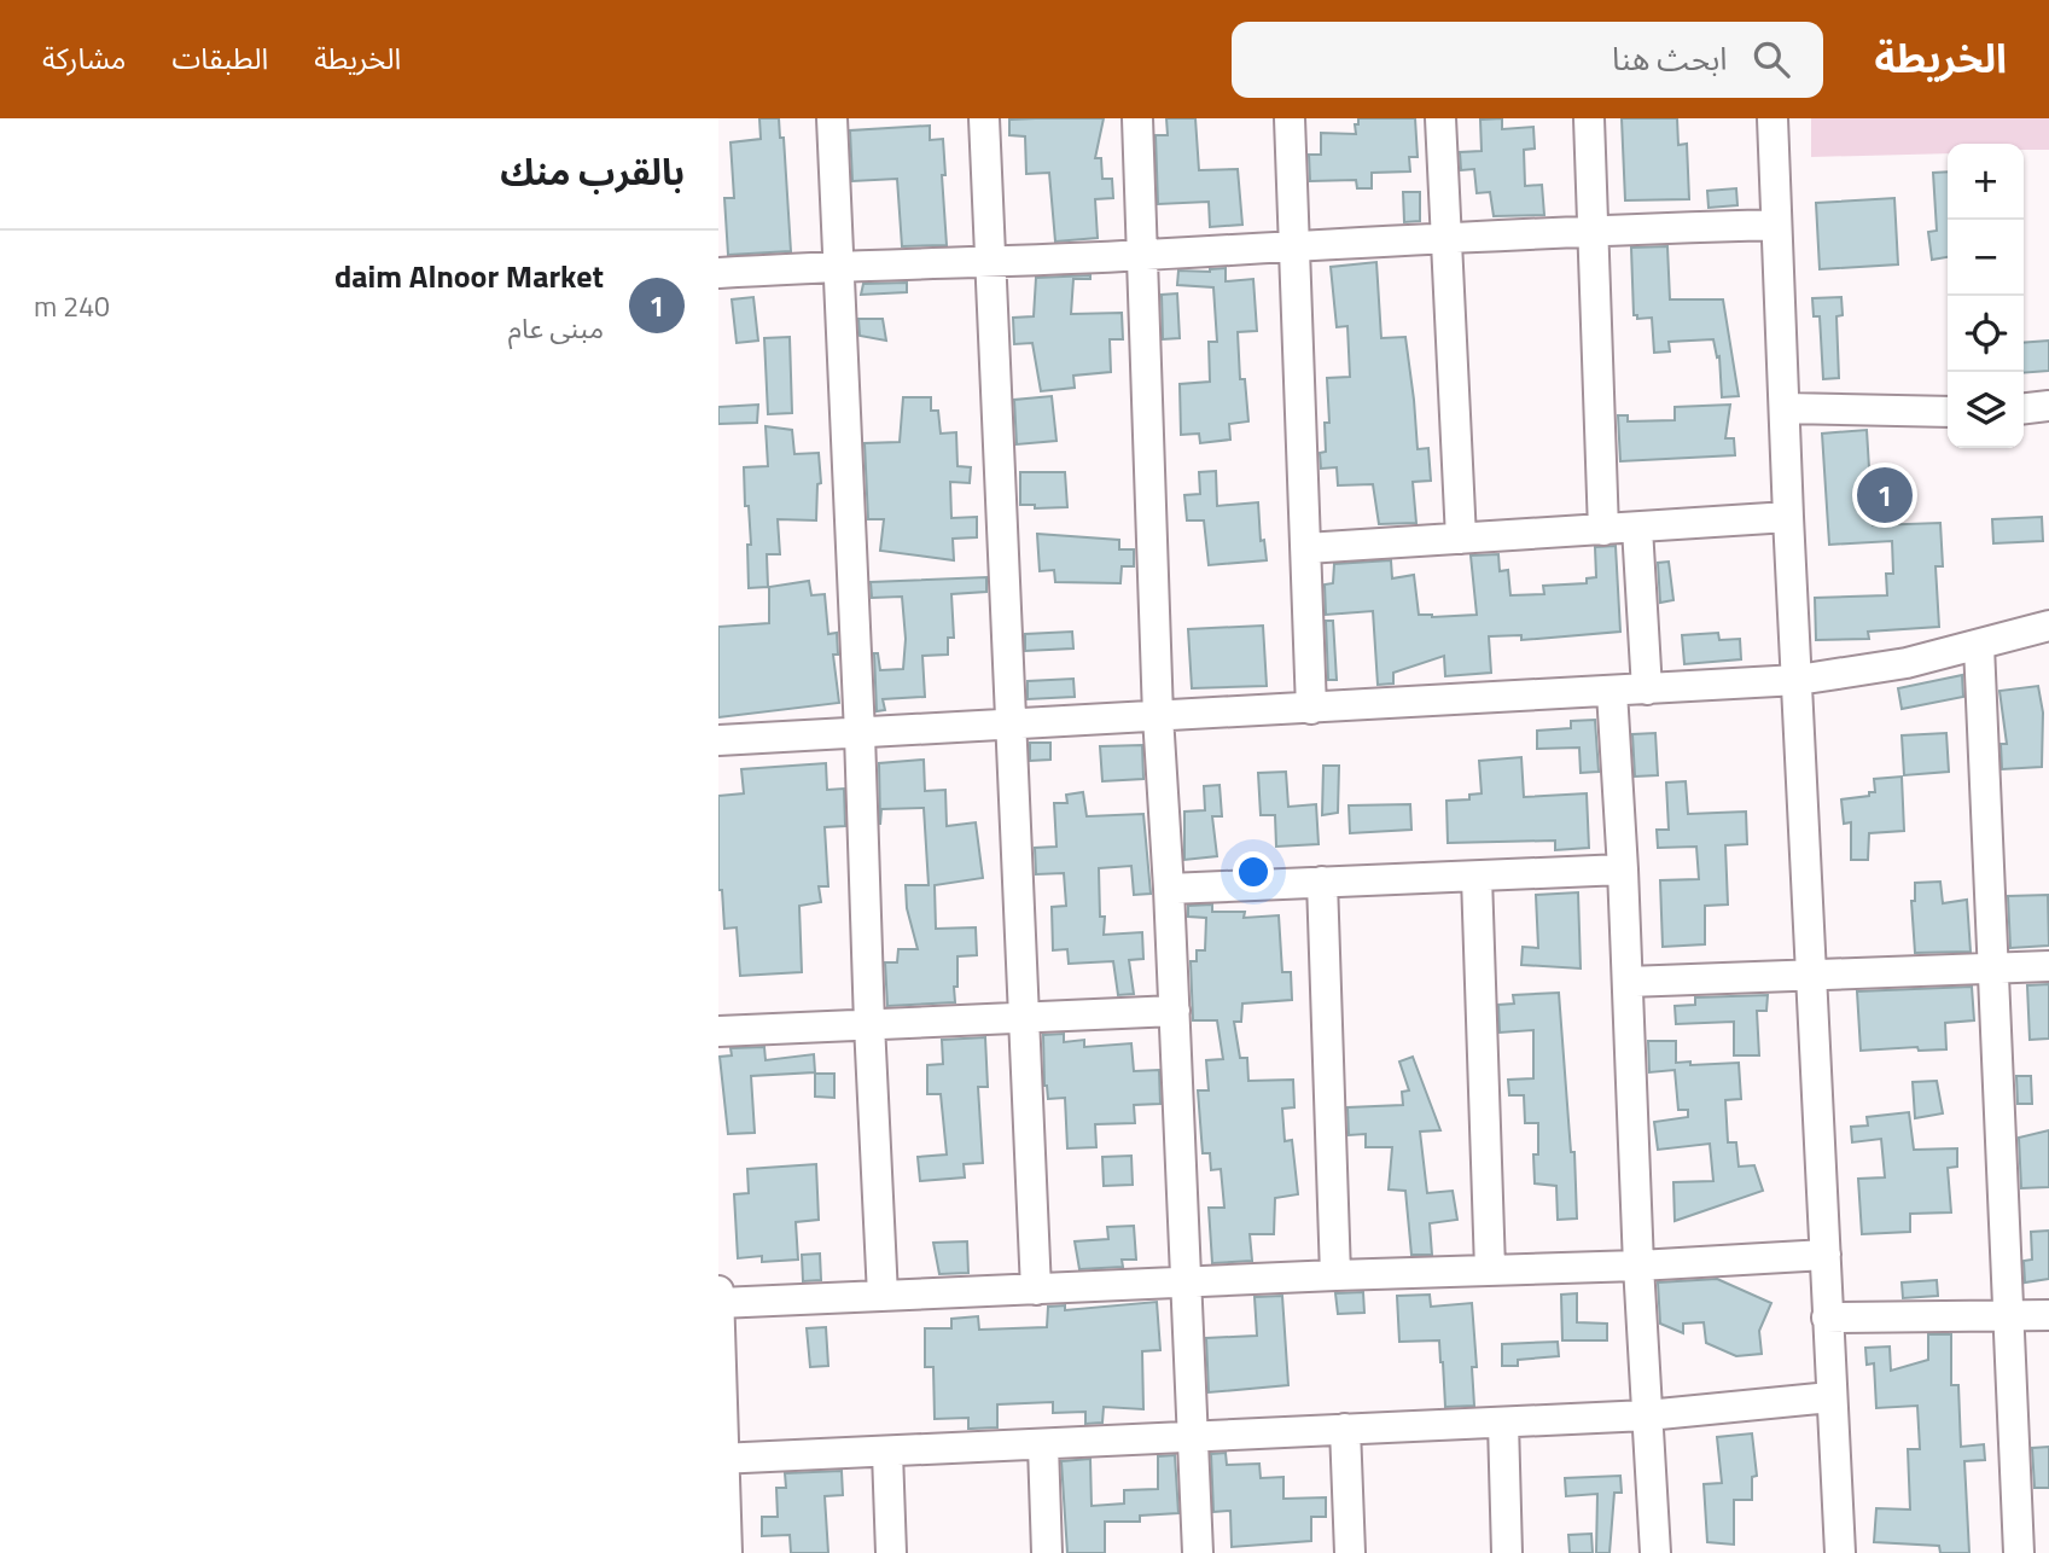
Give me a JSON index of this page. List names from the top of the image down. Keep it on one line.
{"page":{"header":"الخريطة","search":"ابحث هنا","nav":["الخريطة","الطبقات","مشاركة"],"heading":"بالقرب منك","map_buttons":["+","−"],"list":[{"mark":"1","name":"daim Alnoor Market","note":"مبنى عام","value":"240 m"}],"pins":"1"}}
